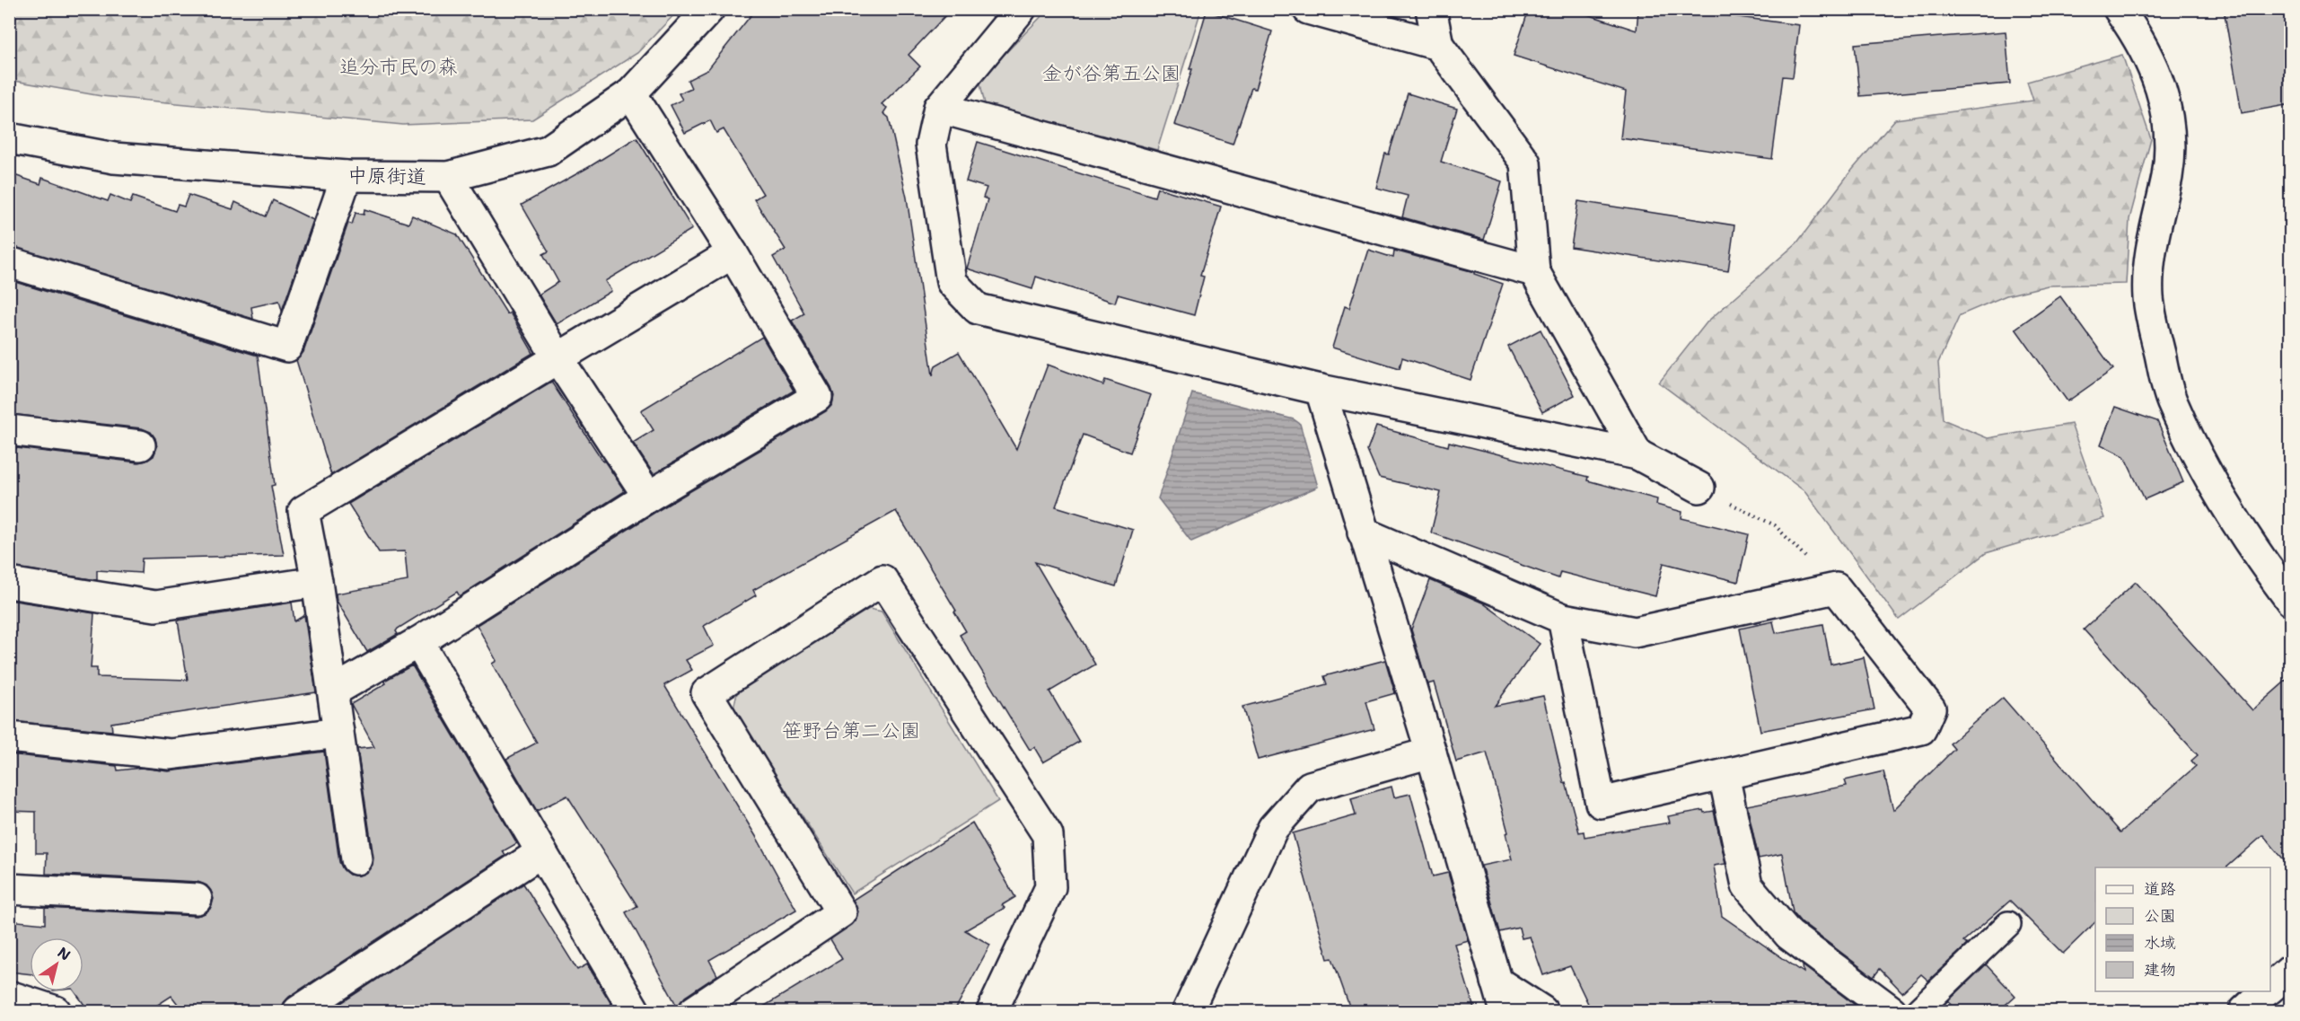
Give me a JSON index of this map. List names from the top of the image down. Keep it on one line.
{"streets":{"street":["中原街道"]},"parks":["追分市民の森","金が谷第五公園","笹野台第二公園"],"legend":["道路","公園","水域","建物"],"north":"top right"}
